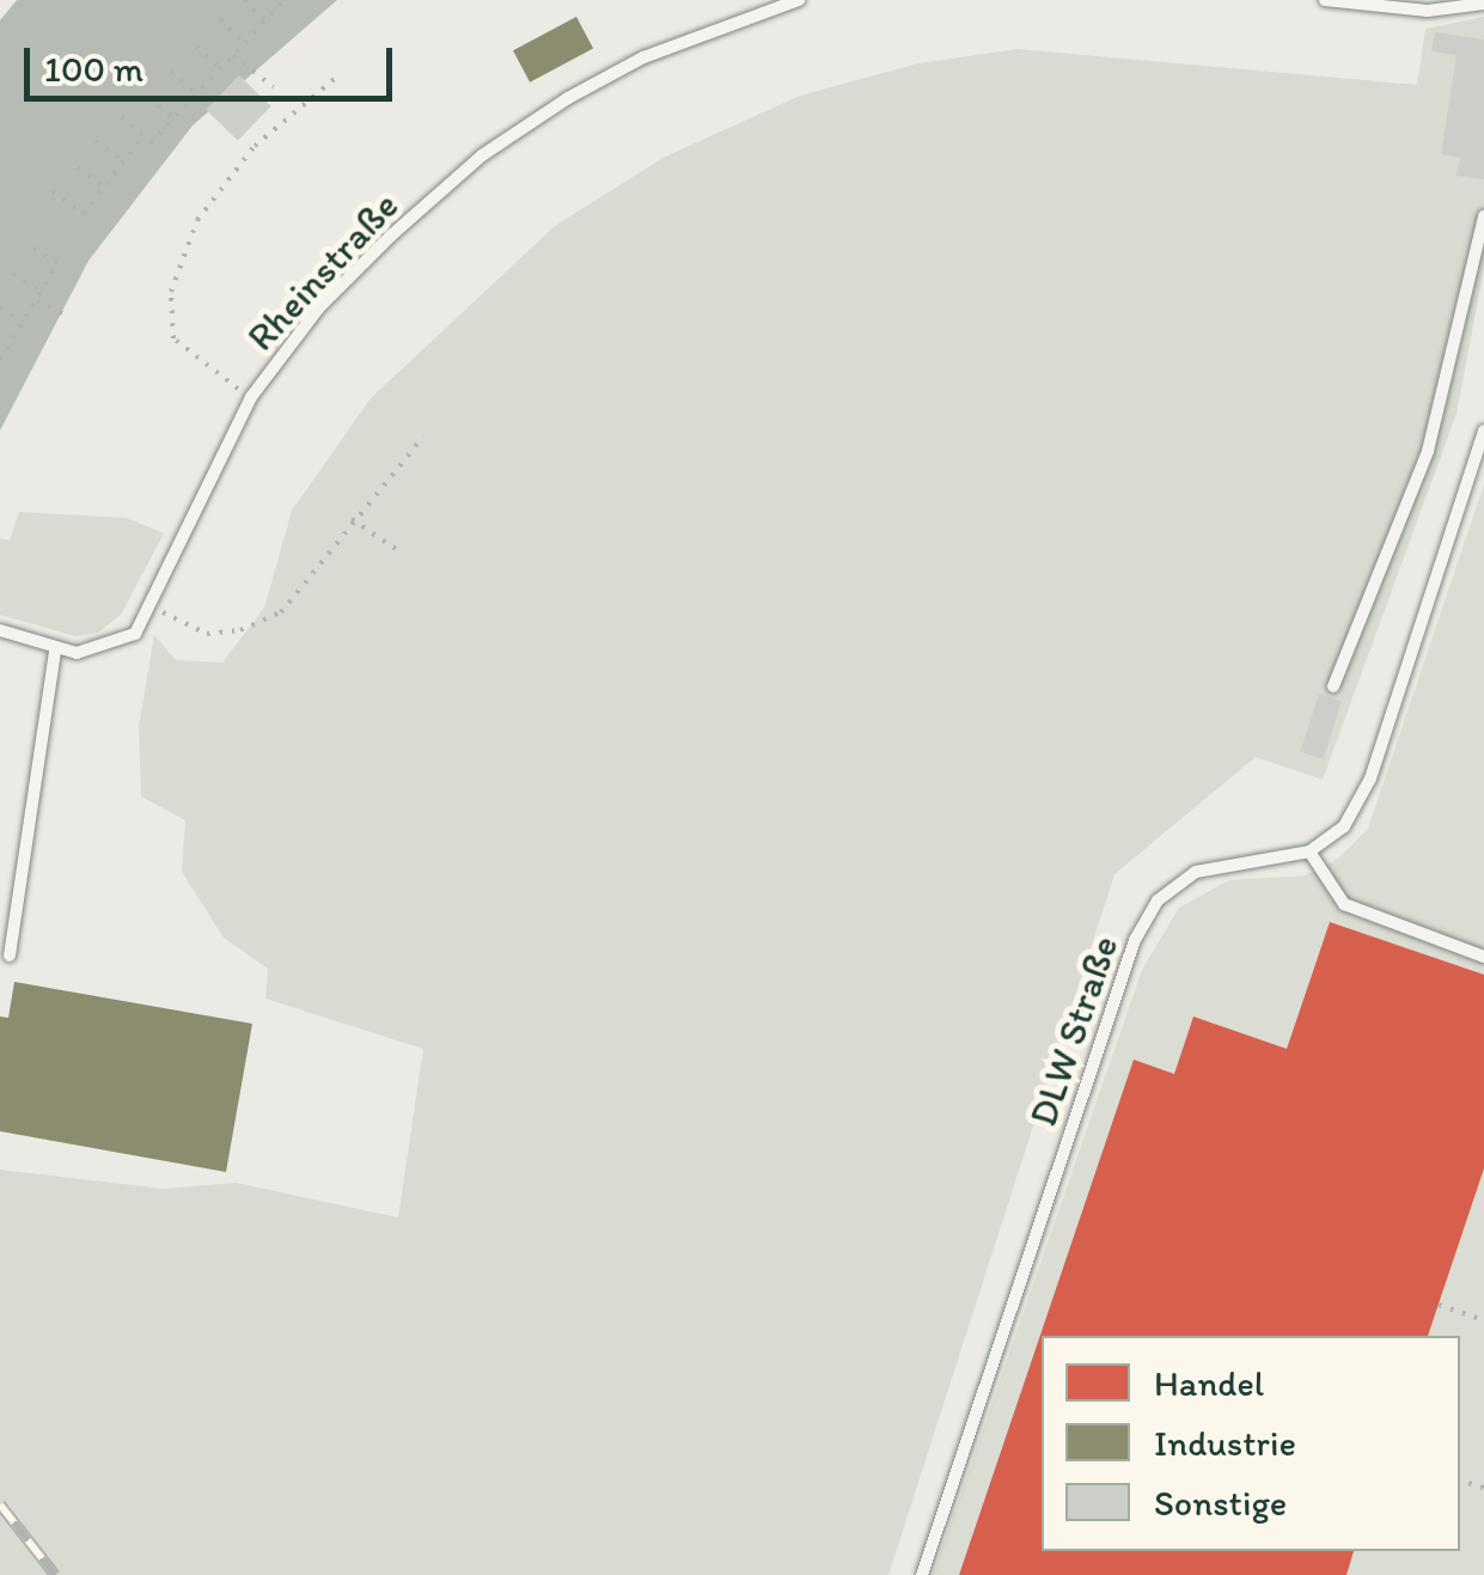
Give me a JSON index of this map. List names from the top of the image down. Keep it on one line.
{"streets":{"lane":["Rheinstraße","DLW Straße"]},"legend":["Handel","Industrie","Sonstige"],"scale_bar":"100 m"}
